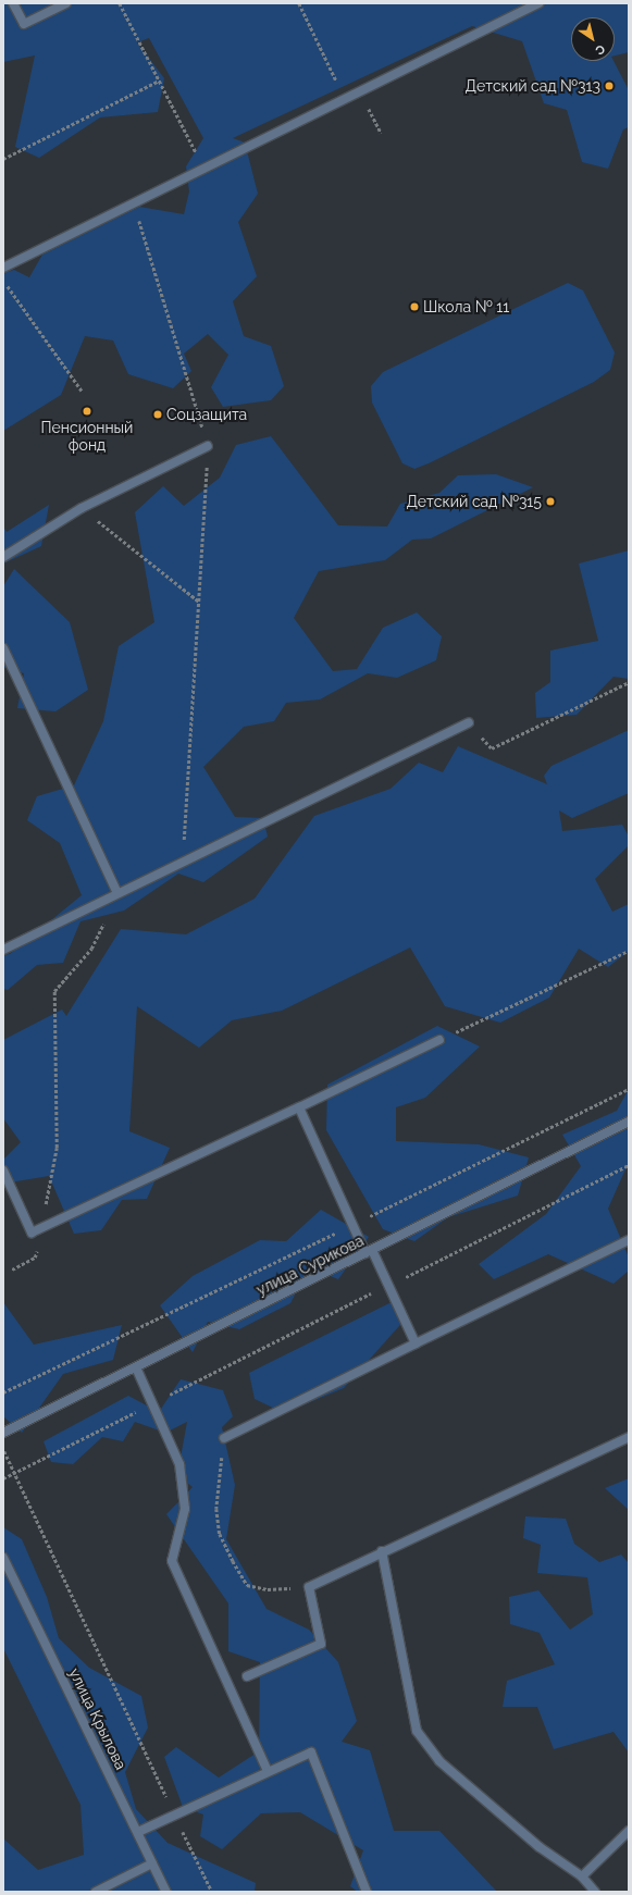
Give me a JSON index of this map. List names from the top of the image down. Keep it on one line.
{"streets":{"street":["улица Сурикова","улица Крылова"]},"places":["Детский сад №313","Школа № 11","Пенсионный фонд","Соцзащита","Детский сад №315"],"north":"bottom right"}
